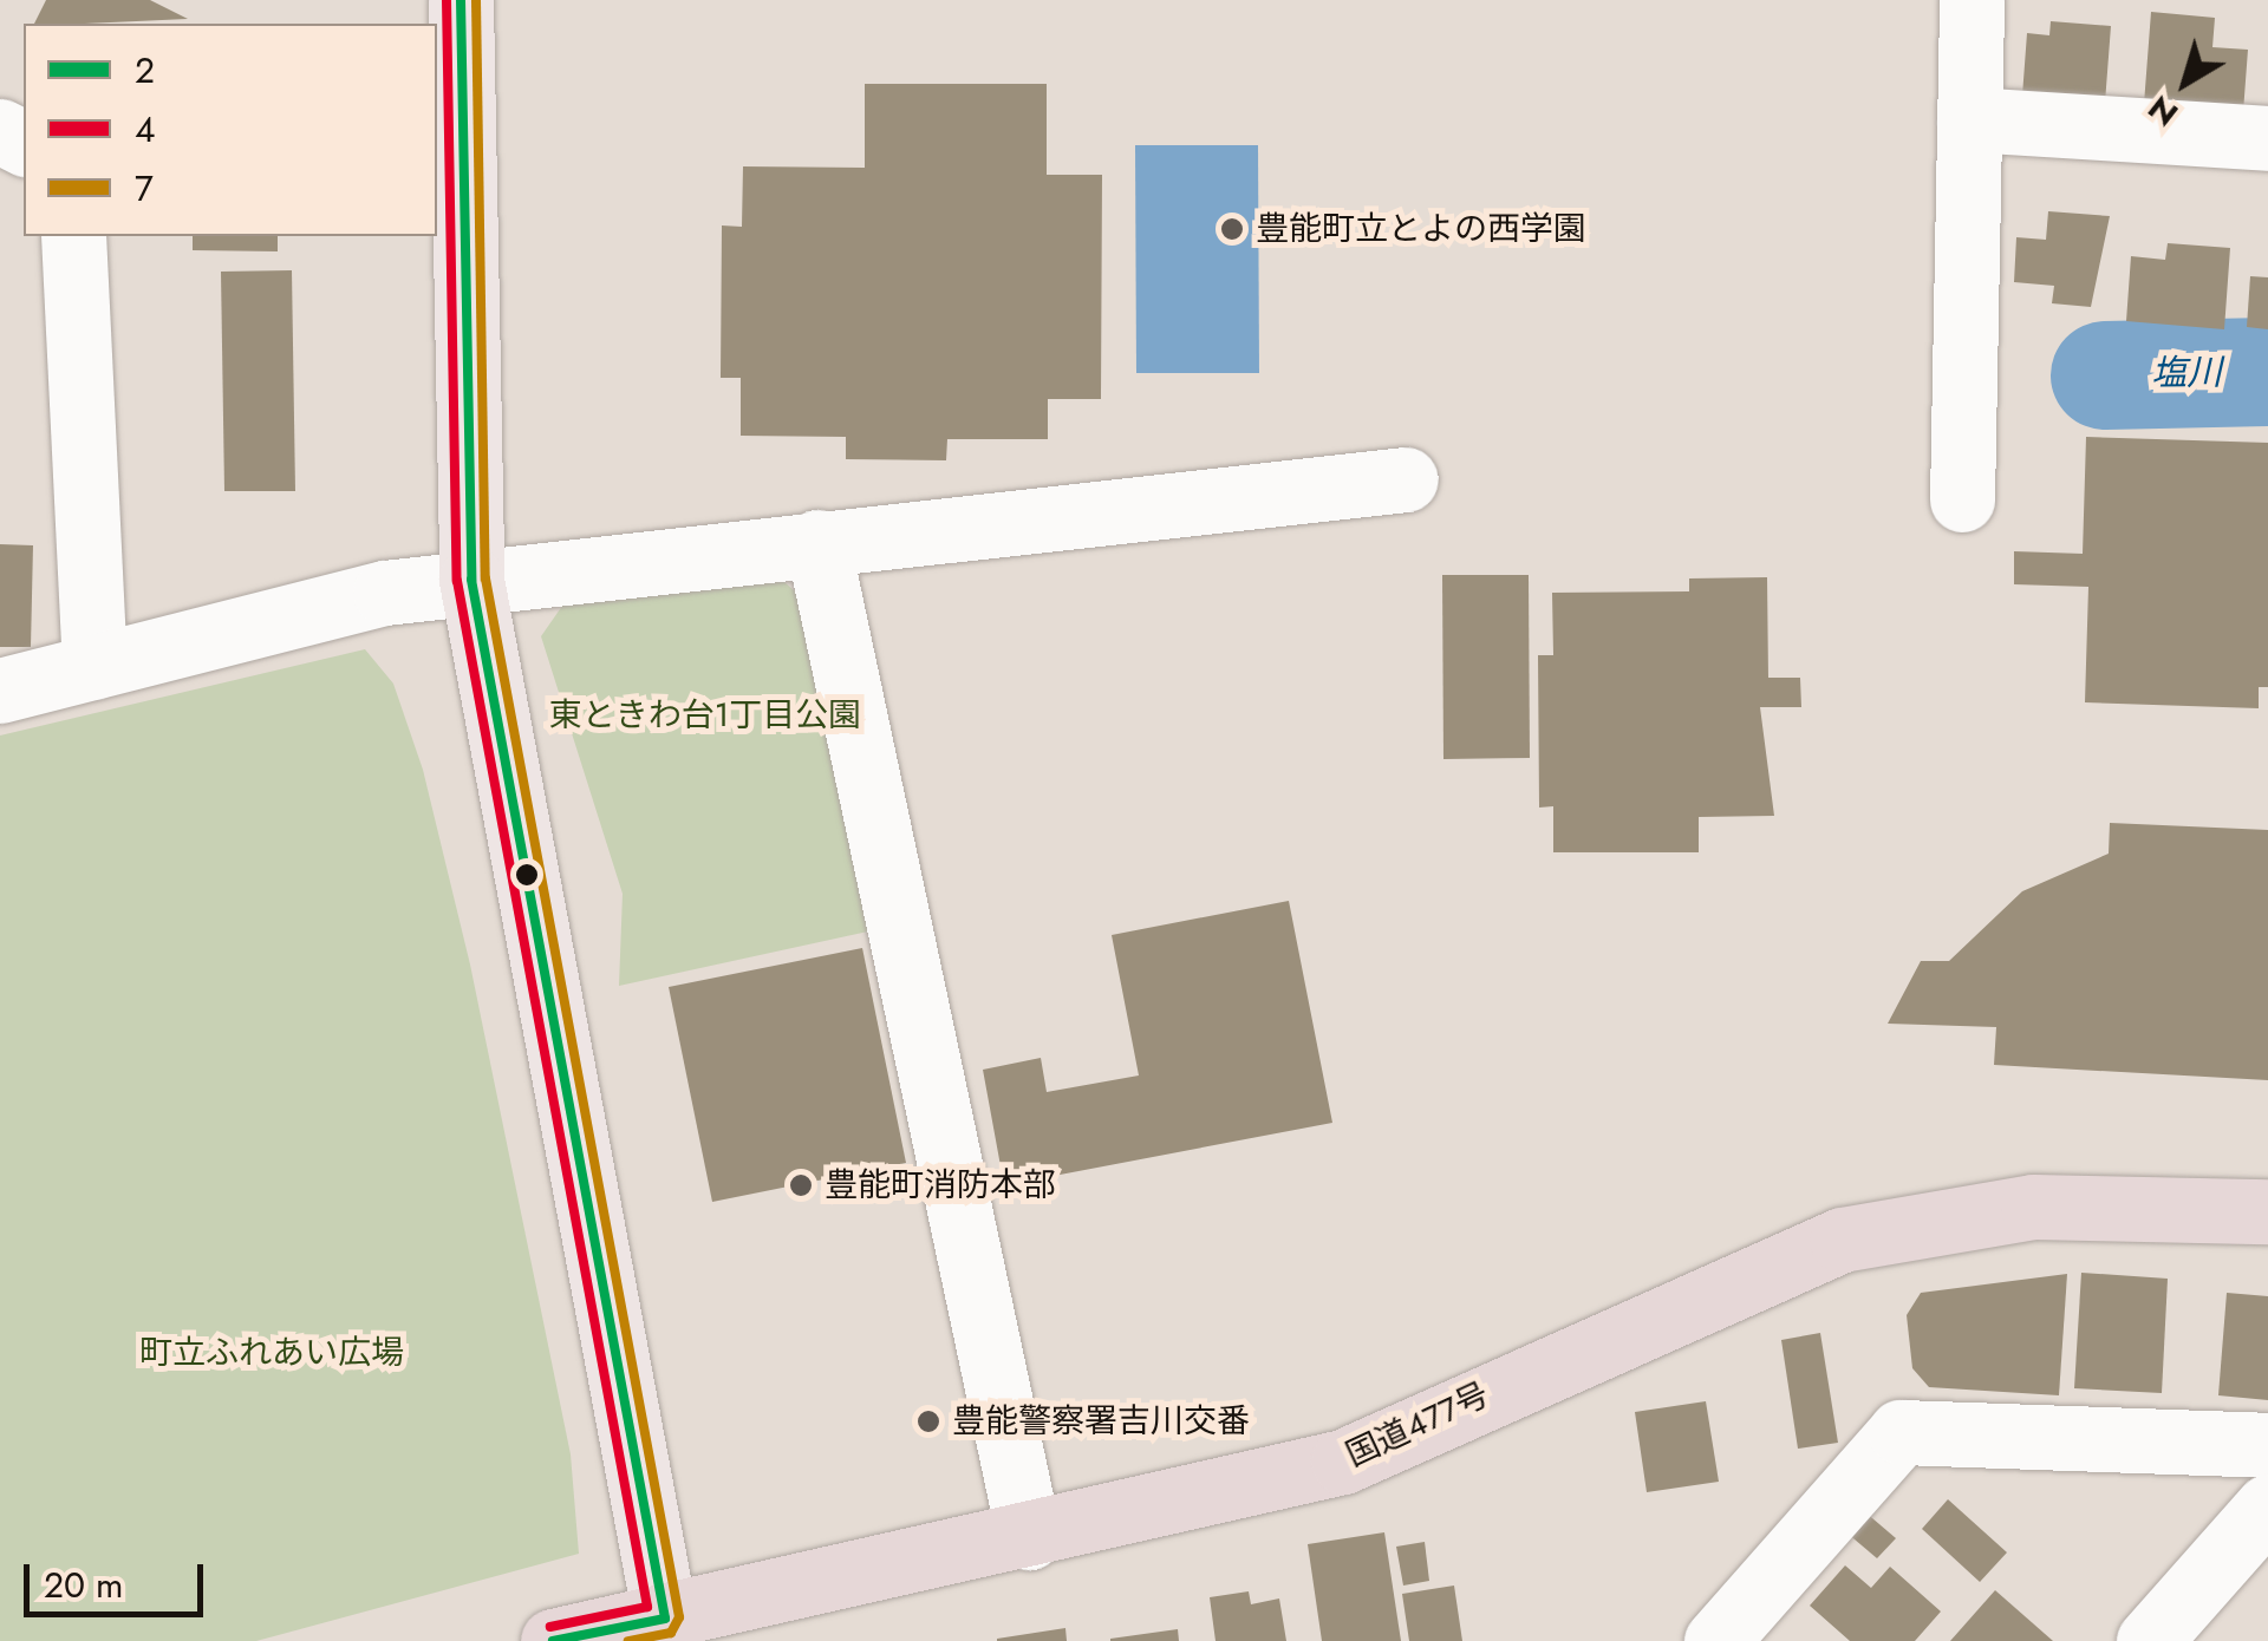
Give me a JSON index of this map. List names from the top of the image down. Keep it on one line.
{"streets":{"highway":["国道477号"]},"water":["塩川"],"parks":["東ときわ台1丁目公園","町立ふれあい広場"],"places":["豊能町立とよの西学園","豊能町消防本部","豊能警察署吉川交番"],"lines":["transit line 2","transit line 4","transit line 7"],"legend":["2","4","7"],"scale_bar":"20 m","north":"bottom left"}
